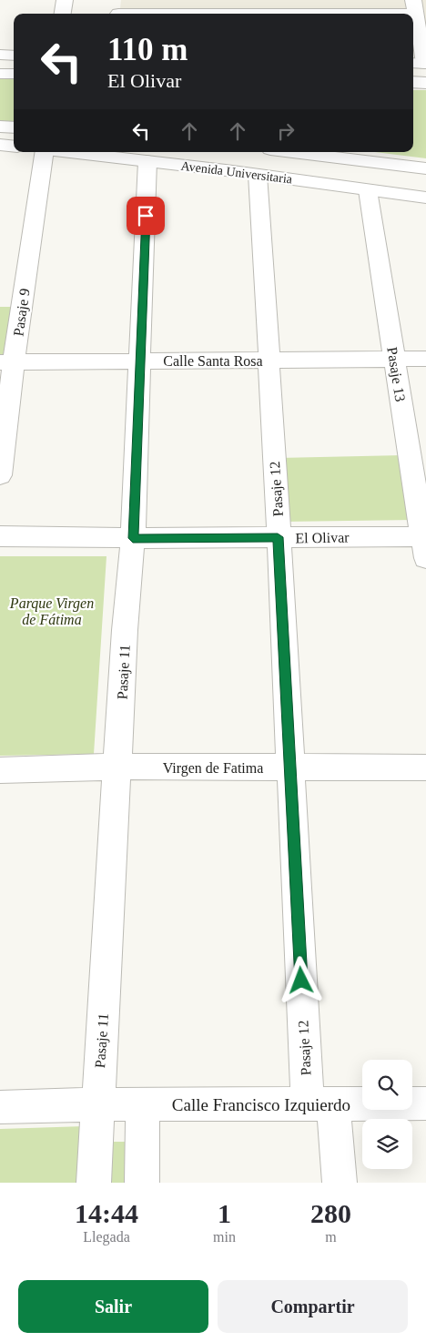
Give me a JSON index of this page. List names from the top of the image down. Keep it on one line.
{"streets":{"street":["Avenida Universitaria","Pasaje 9","Calle Santa Rosa","Pasaje 13","Pasaje 12","El Olivar","Pasaje 11","Virgen de Fatima","Calle Francisco Izquierdo"]},"crossings":[["Avenida Universitaria","Pasaje 13"],["Avenida Universitaria","Pasaje 12"],["Avenida Universitaria","Pasaje 11"],["Pasaje 9","Calle Santa Rosa"],["Calle Santa Rosa","Pasaje 13"],["Calle Santa Rosa","Pasaje 12"],["Calle Santa Rosa","Pasaje 11"],["Pasaje 13","El Olivar"],["Pasaje 12","El Olivar"],["Pasaje 12","Virgen de Fatima"],["Pasaje 12","Calle Francisco Izquierdo"],["El Olivar","Pasaje 11"],["Pasaje 11","Virgen de Fatima"],["Pasaje 11","Calle Francisco Izquierdo"]],"parks":["Parque Virgen de Fátima"],"page":{"turn":["110 m","El Olivar"],"eta":["14:44","Llegada","1","min","280","m"],"buttons":["Salir","Compartir"]}}
